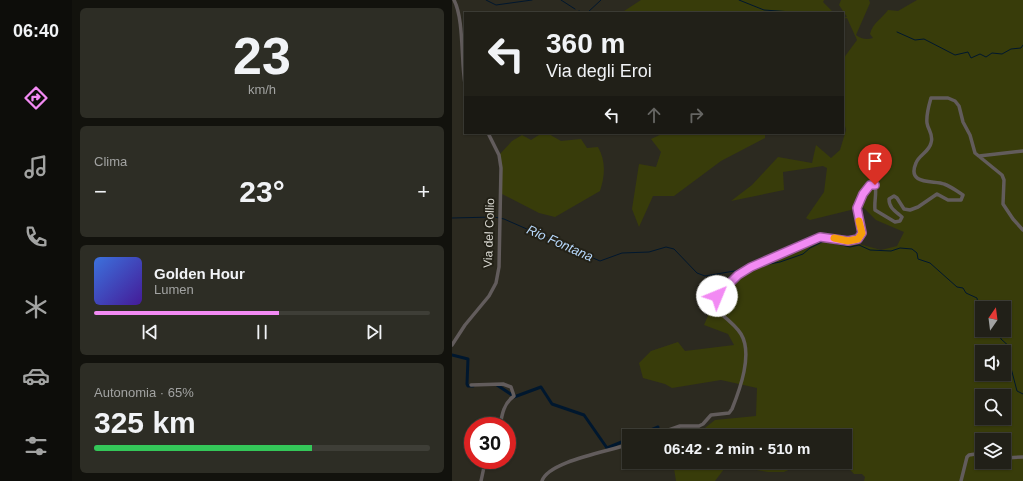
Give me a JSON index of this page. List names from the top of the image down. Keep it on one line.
{"streets":{"street":["Via del Collio"]},"water":["Rio Fontana"],"north":"top","page":{"tabs":"06:40","tile":[["23","km/h"],"Clima",["Autonomia · 65%","325 km"]],"turn":["360 m","Via degli Eroi"],"heat":["−","23°","+"],"song":["Golden Hour","Lumen"],"limit":"30","trip":"06:42 · 2 min · 510 m"}}
